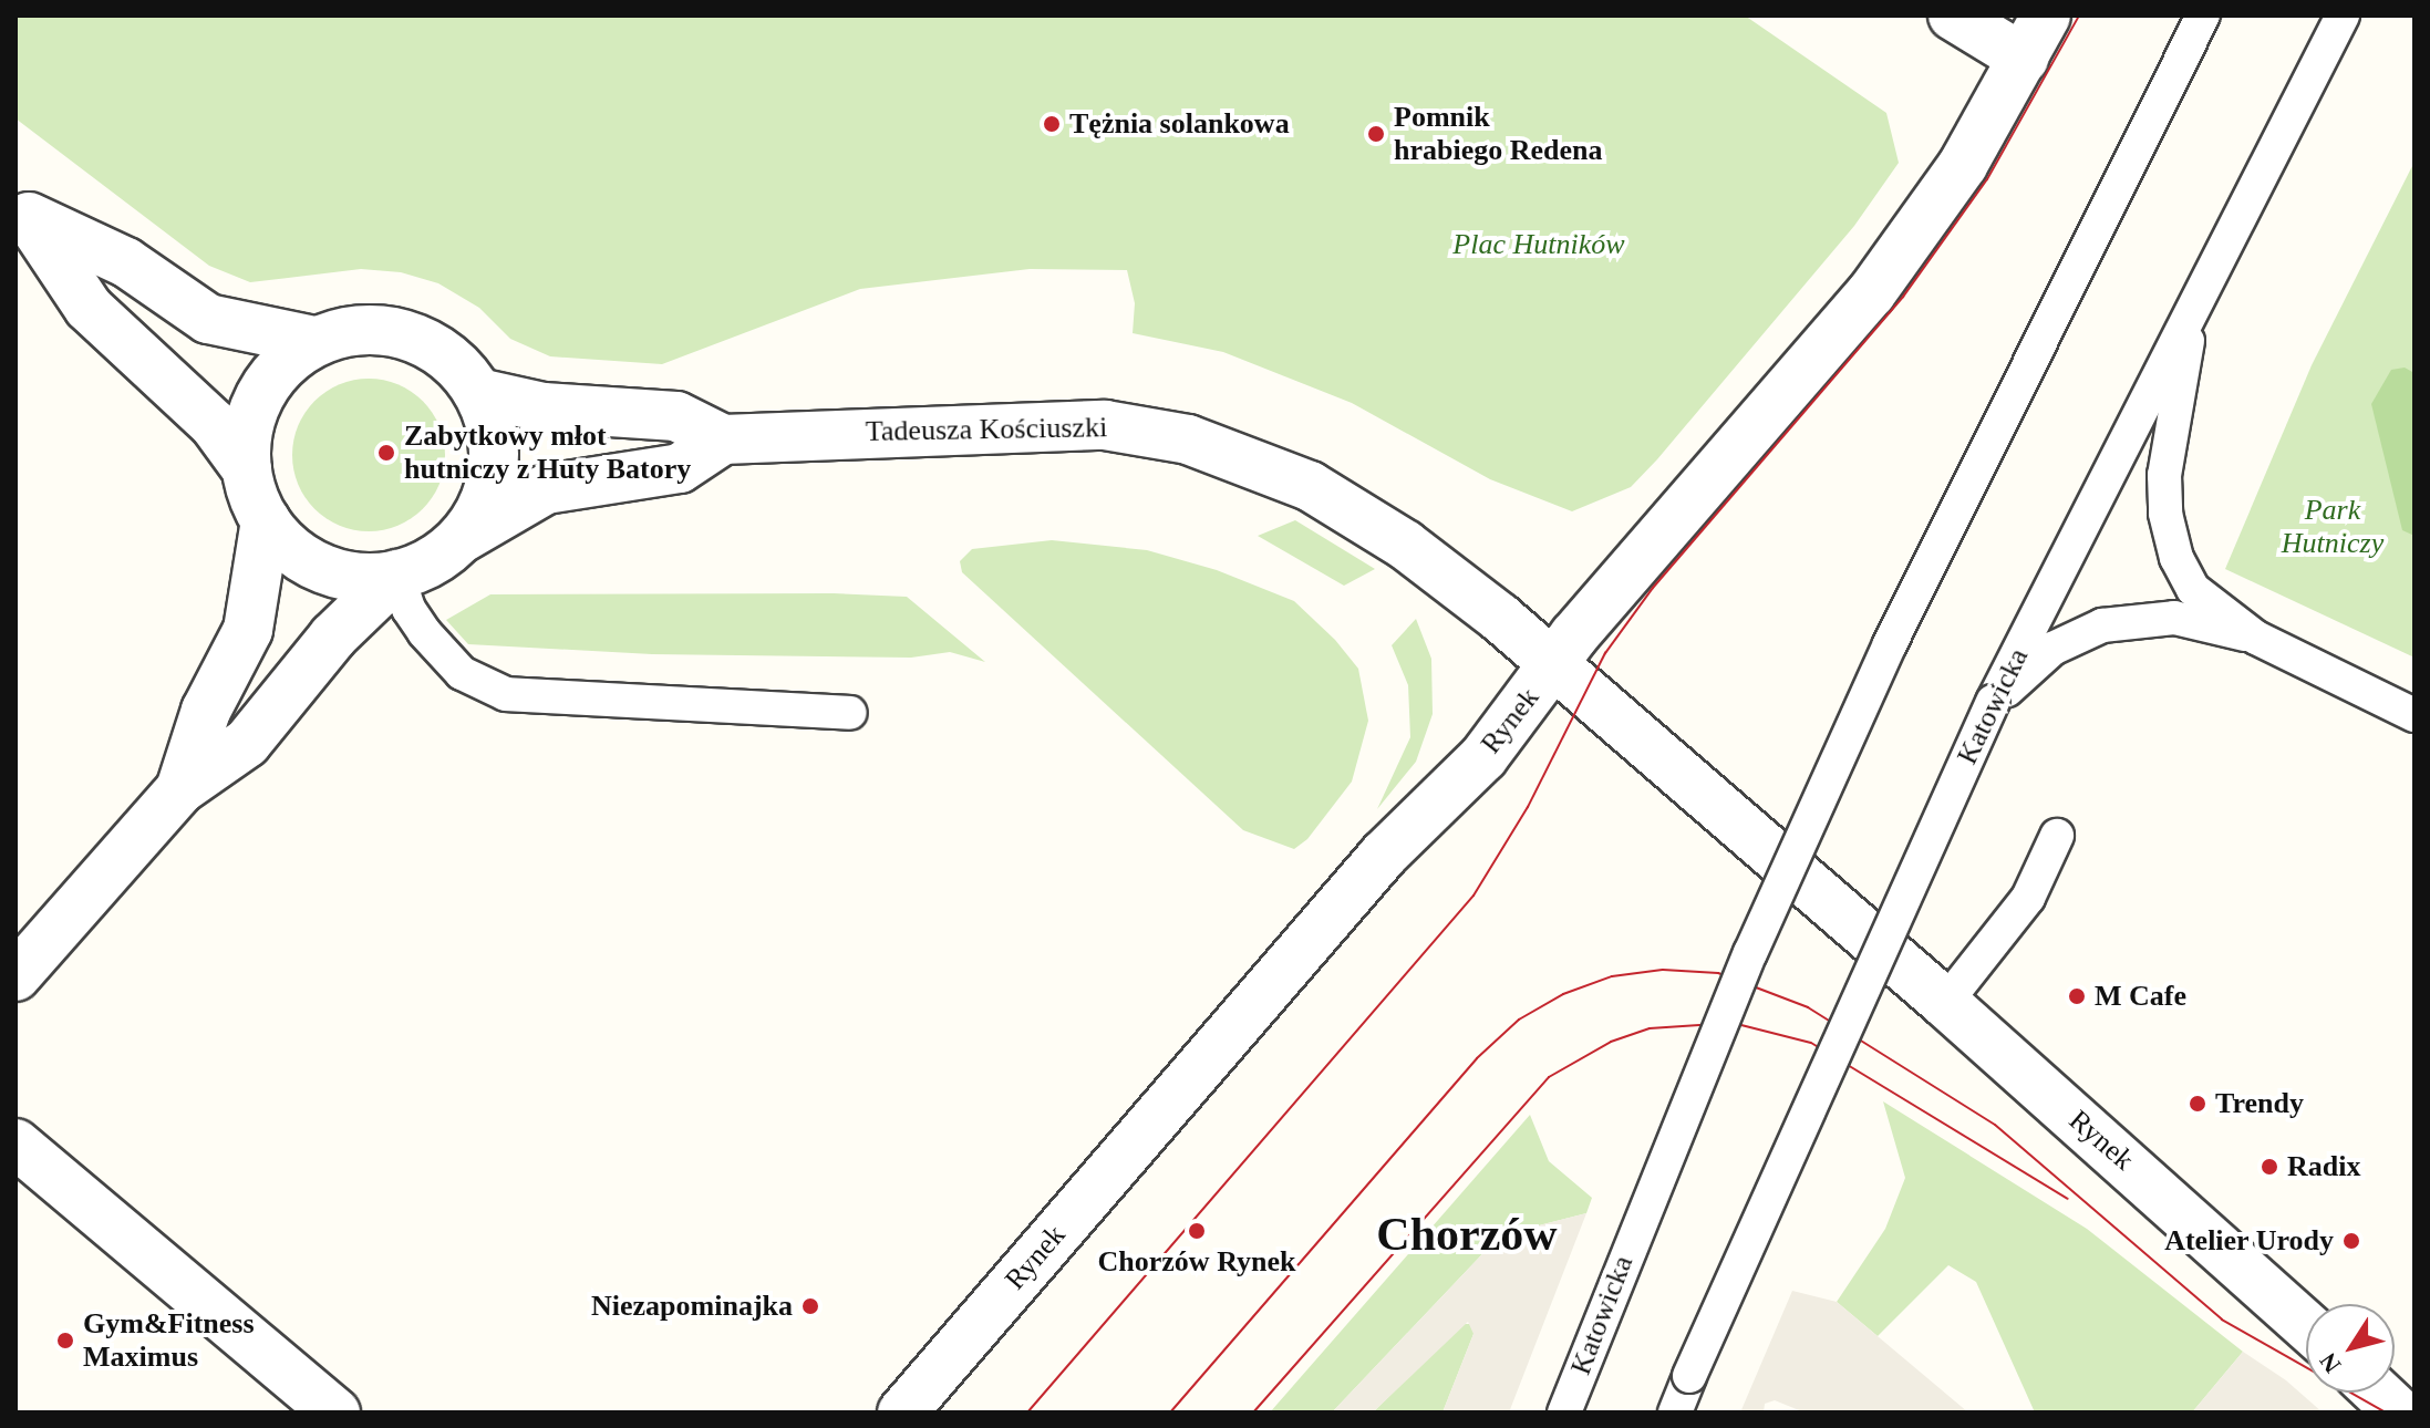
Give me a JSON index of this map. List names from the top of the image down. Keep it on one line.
{"streets":{"street":["Tadeusza Kościuszki","Rynek"],"lane":["Katowicka"]},"crossings":[["Tadeusza Kościuszki","Rynek"]],"districts":["Chorzów"],"parks":["Plac Hutników","Park Hutniczy"],"places":["Tężnia solankowa","Pomnik hrabiego Redena","Zabytkowy młot hutniczy z Huty Batory","M Cafe","Trendy","Radix","Chorzów Rynek","Atelier Urody","Niezapominajka","Gym&Fitness Maximus"],"north":"bottom left"}
